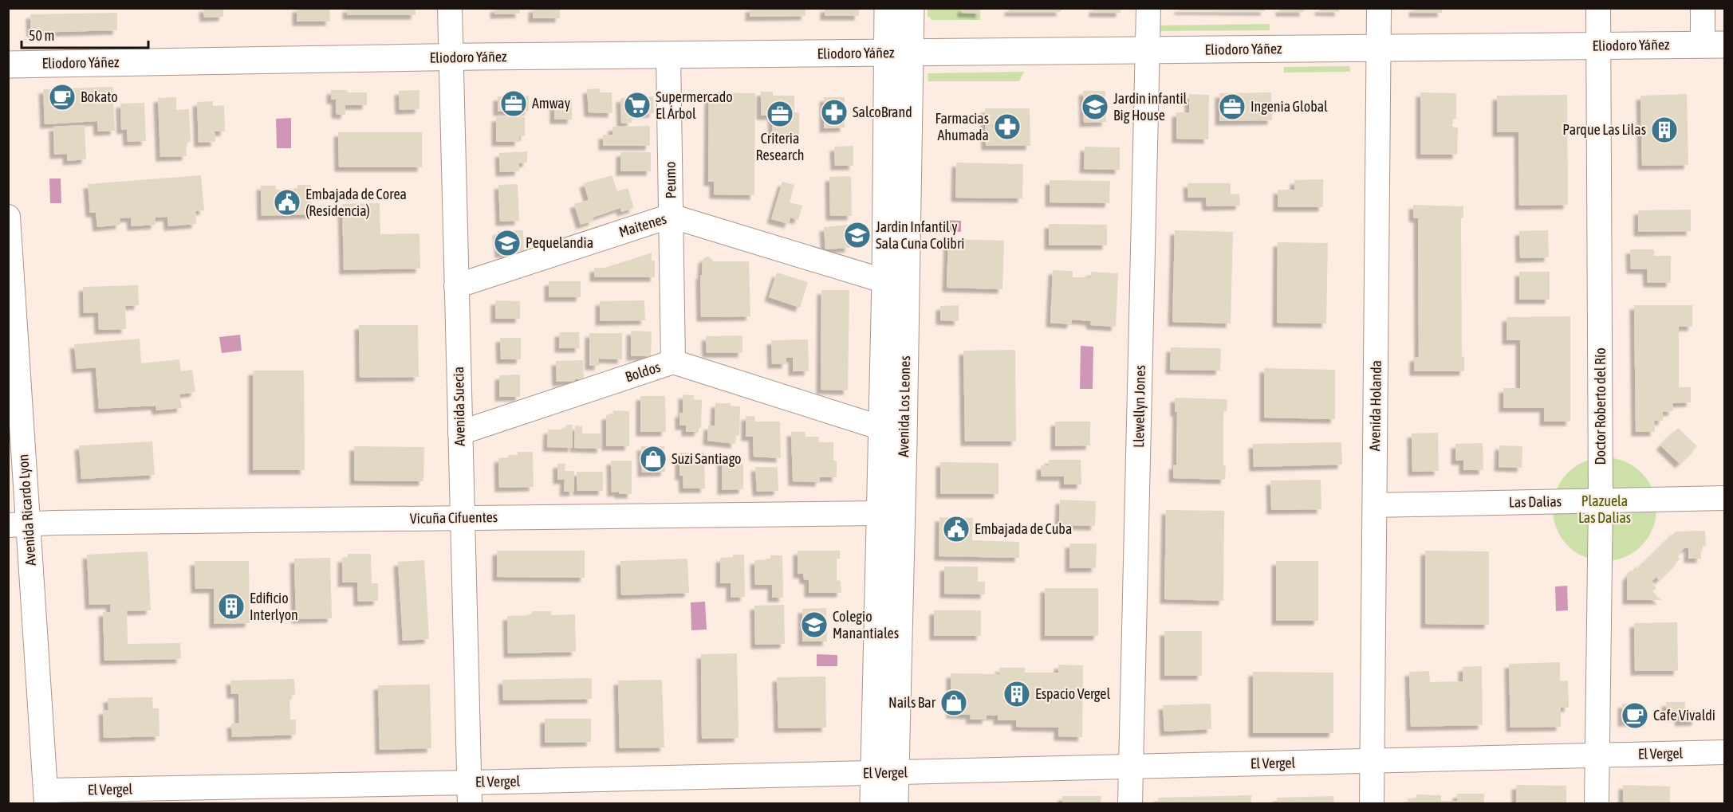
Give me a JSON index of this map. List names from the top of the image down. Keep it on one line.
{"streets":{"main road":["Eliodoro Yáñez","Avenida Los Leones"],"street":["Peumo","Maitenes","Boldos","Avenida Holanda","Avenida Suecia","Llewellyn Jones","Doctor Roberto del Río","Las Dalias","Avenida Ricardo Lyon","Vicuña Cifuentes","El Vergel"]},"crossings":[["Eliodoro Yáñez","Peumo"],["Eliodoro Yáñez","Avenida Holanda"],["Eliodoro Yáñez","Avenida Suecia"],["Eliodoro Yáñez","Avenida Los Leones"],["Eliodoro Yáñez","Llewellyn Jones"],["Eliodoro Yáñez","Doctor Roberto del Río"],["Peumo","Maitenes"],["Peumo","Boldos"],["Maitenes","Avenida Suecia"],["Maitenes","Avenida Los Leones"],["Boldos","Avenida Suecia"],["Boldos","Avenida Los Leones"],["Avenida Holanda","Las Dalias"],["Avenida Holanda","El Vergel"],["Avenida Suecia","Vicuña Cifuentes"],["Avenida Suecia","El Vergel"],["Avenida Los Leones","Vicuña Cifuentes"],["Avenida Los Leones","El Vergel"],["Llewellyn Jones","El Vergel"],["Doctor Roberto del Río","Las Dalias"],["Doctor Roberto del Río","El Vergel"],["Avenida Ricardo Lyon","Vicuña Cifuentes"],["Avenida Ricardo Lyon","El Vergel"]],"parks":["Plazuela Las Dalias"],"places":{"cafe":["Bokato","Cafe Vivaldi"],"office":["Amway","Ingenia Global","Criteria Research"],"supermarket":["Supermercado El Árbol"],"school or university":["Jardin infantil Big House","Jardin Infantil y Sala Cuna Colibri","Pequelandia","Colegio Manantiales"],"pharmacy":["SalcoBrand","Farmacias Ahumada"],"building":["Parque Las Lilas","Edificio Interlyon","Espacio Vergel"],"public building":["Embajada de Corea (Residencia)","Embajada de Cuba"],"shop":["Suzi Santiago","Nails Bar"]},"scale_bar":"50 m"}
